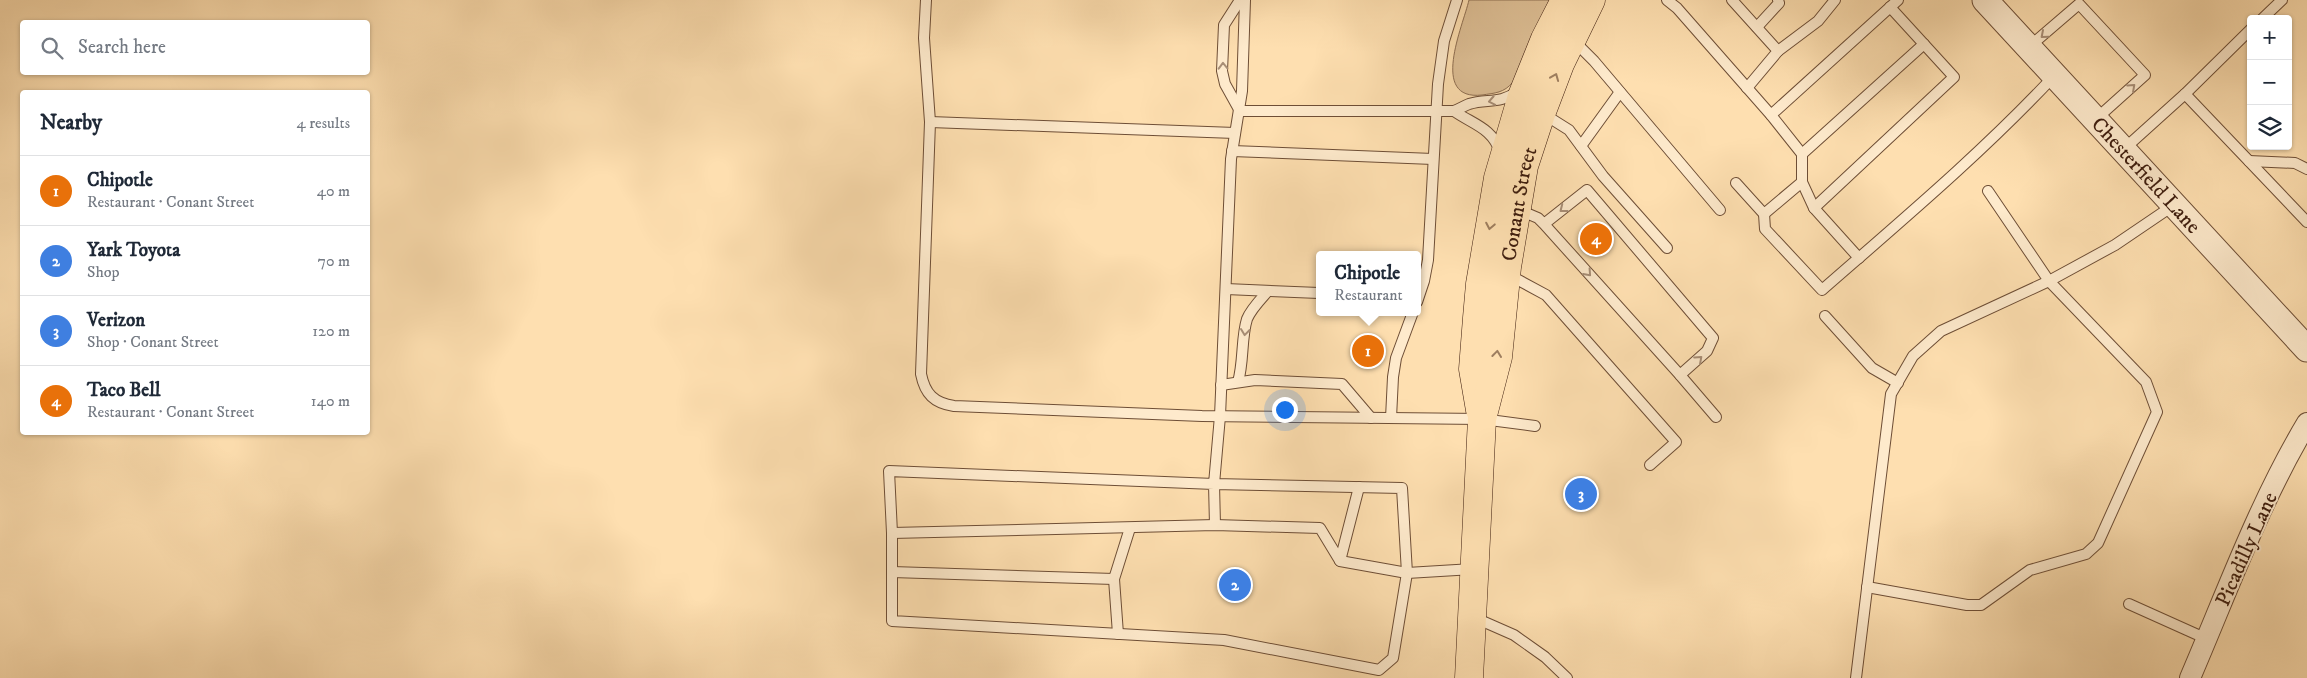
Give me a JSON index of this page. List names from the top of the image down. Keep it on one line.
{"streets":{"main road":["Conant Street"],"street":["Chesterfield Lane","Picadilly Lane"]},"page":{"map_buttons":["+","−"],"search":"Search here","heading":["Nearby","4 results"],"list":[{"mark":"1","name":"Chipotle","note":"Restaurant · Conant Street","value":"40 m"},{"mark":"2","name":"Yark Toyota","note":"Shop","value":"70 m"},{"mark":"3","name":"Verizon","note":"Shop · Conant Street","value":"120 m"},{"mark":"4","name":"Taco Bell","note":"Restaurant · Conant Street","value":"140 m"}],"pins":["4","1","3","2"],"popup":["Chipotle","Restaurant"]}}
